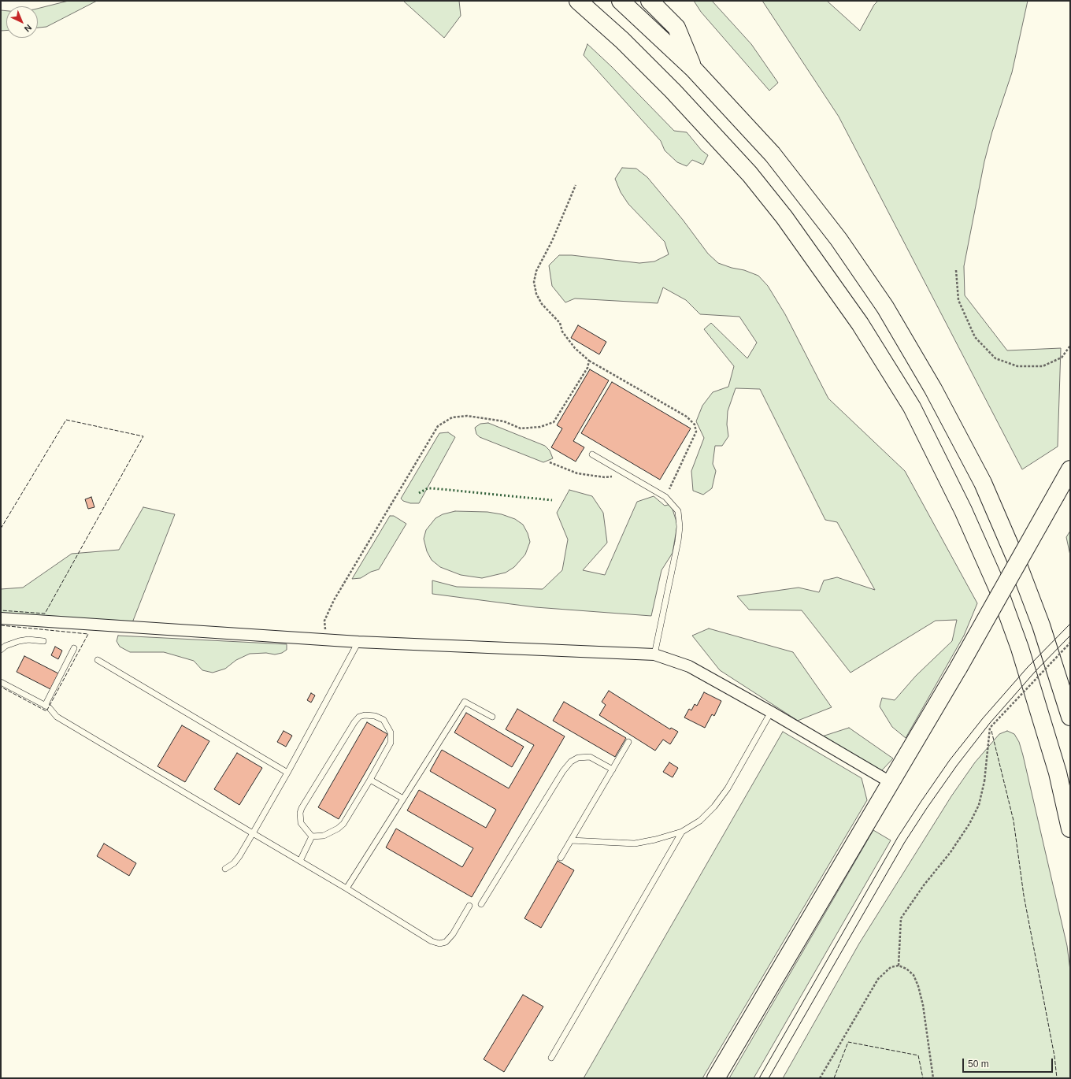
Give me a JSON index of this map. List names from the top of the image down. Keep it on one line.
{"scale_bar":"50 m","north":"bottom right"}
